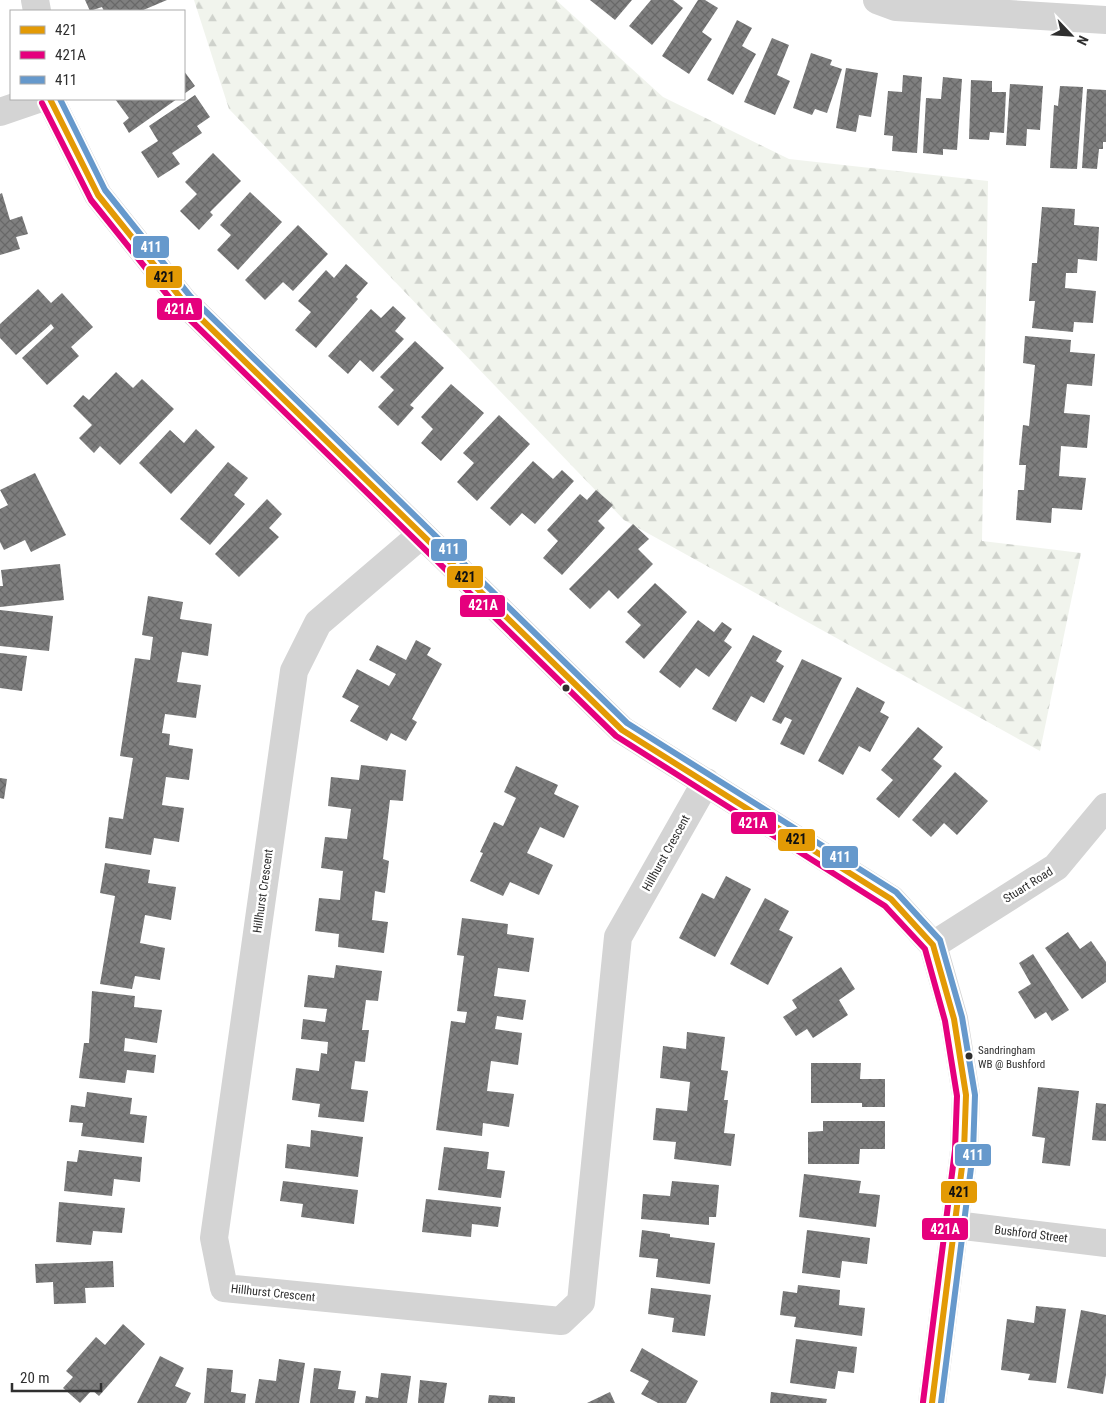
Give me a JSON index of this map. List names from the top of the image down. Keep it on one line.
{"streets":{"street":["Hillhurst Crescent","Stuart Road","Bushford Street"]},"places":["Sandringham WB @ Bushford"],"lines":["transit line 421","transit line 411","transit line 421A"],"legend":["421","421A","411"],"scale_bar":"20 m","north":"bottom right"}
